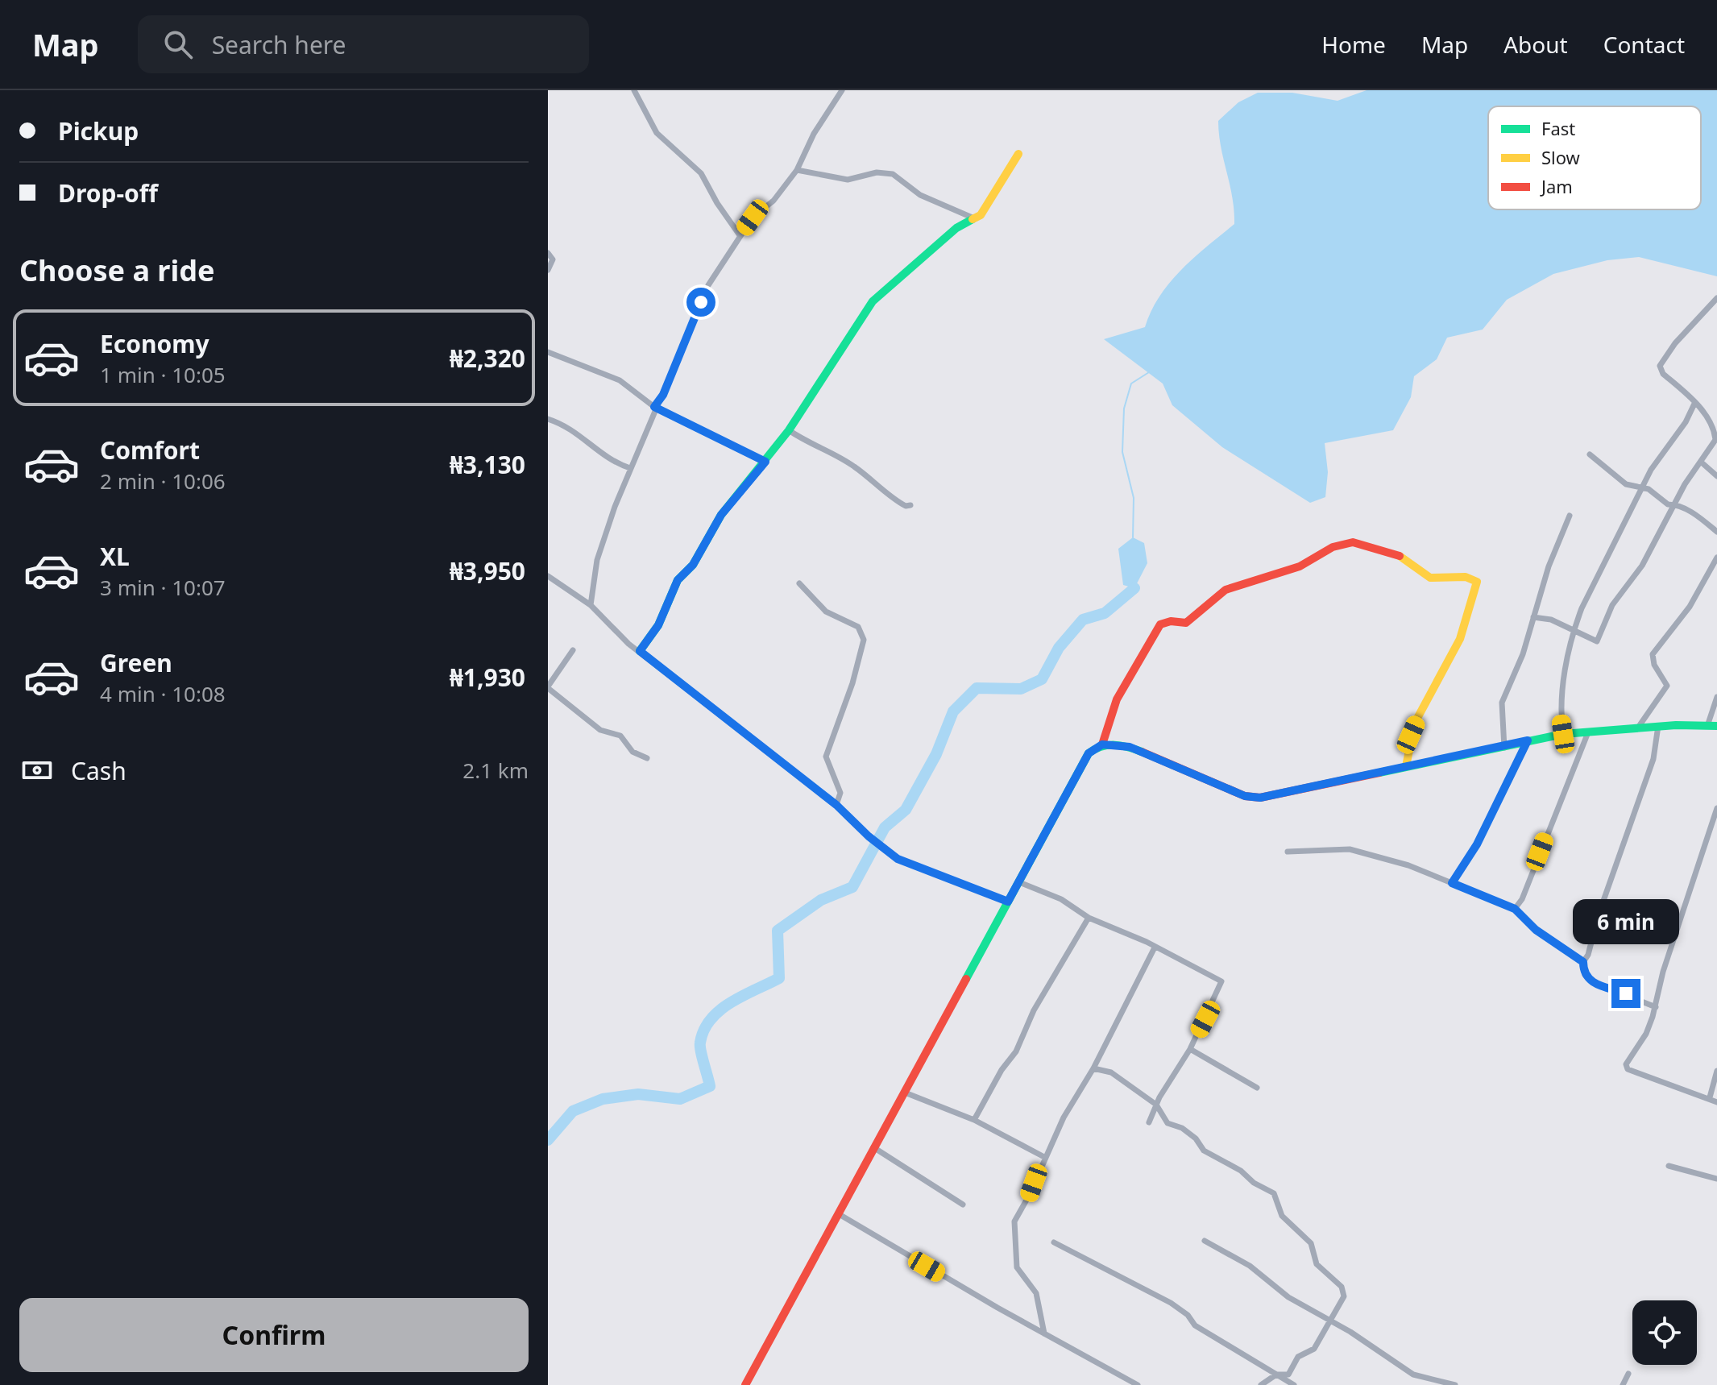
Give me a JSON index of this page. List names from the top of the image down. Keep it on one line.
{"legend":["Fast","Slow","Jam"],"page":{"header":"Map","search":"Search here","nav":["Home","Map","About","Contact"],"banner":["Pickup","Drop-off"],"heading":"Choose a ride","list":[{"name":"Economy","note":"1 min · 10:05","value":"₦2,320"},{"name":"Comfort","note":"2 min · 10:06","value":"₦3,130"},{"name":"XL","note":"3 min · 10:07","value":"₦3,950"},{"name":"Green","note":"4 min · 10:08","value":"₦1,930"}],"pay":["Cash","2.1 km"],"bubble":"6 min","buttons":"Confirm"}}
